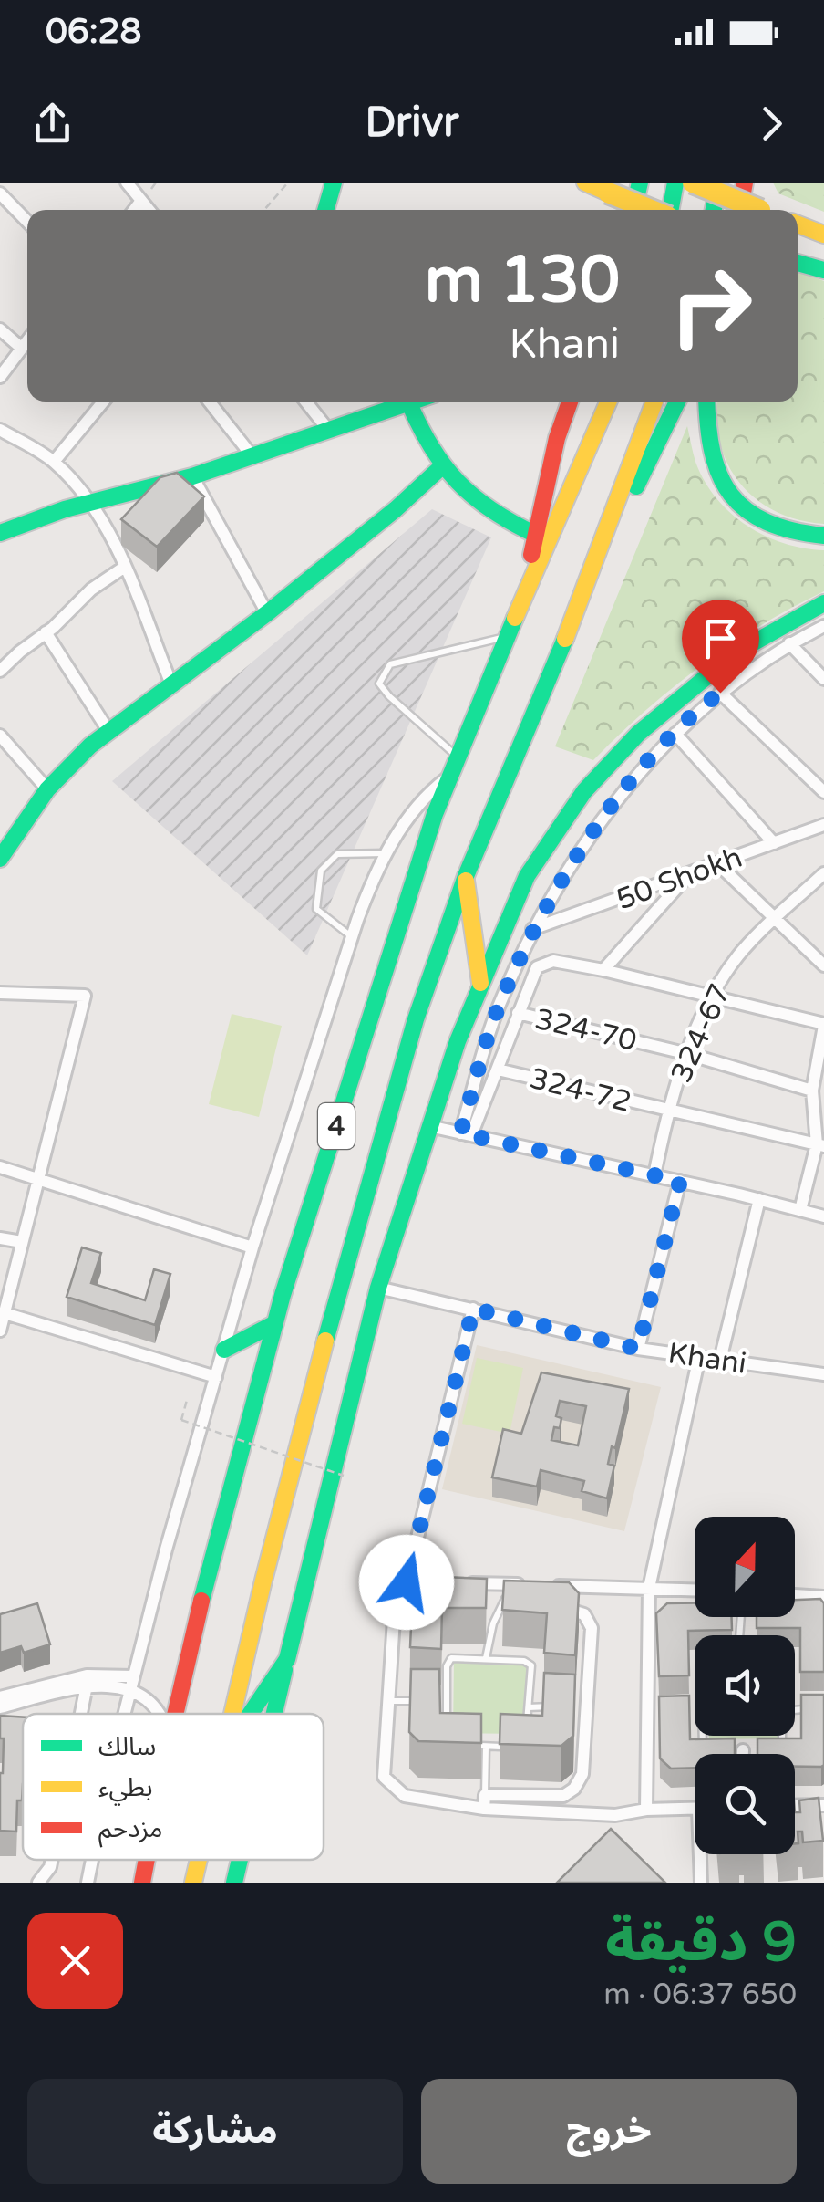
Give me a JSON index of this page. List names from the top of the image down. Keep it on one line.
{"streets":{"main road":["4"],"street":["50 Shokh","324-70","324-67","324-72","Khani"]},"crossings":[["324-70","324-67"],["324-67","324-72"]],"legend":["سالك","بطيء","مزدحم"],"north":"top","page":{"status":"06:28","header":"Drivr","turn":["130 m","Khani"],"heading":["9 دقيقة","650 m · 06:37"],"buttons":["خروج","مشاركة"]}}
